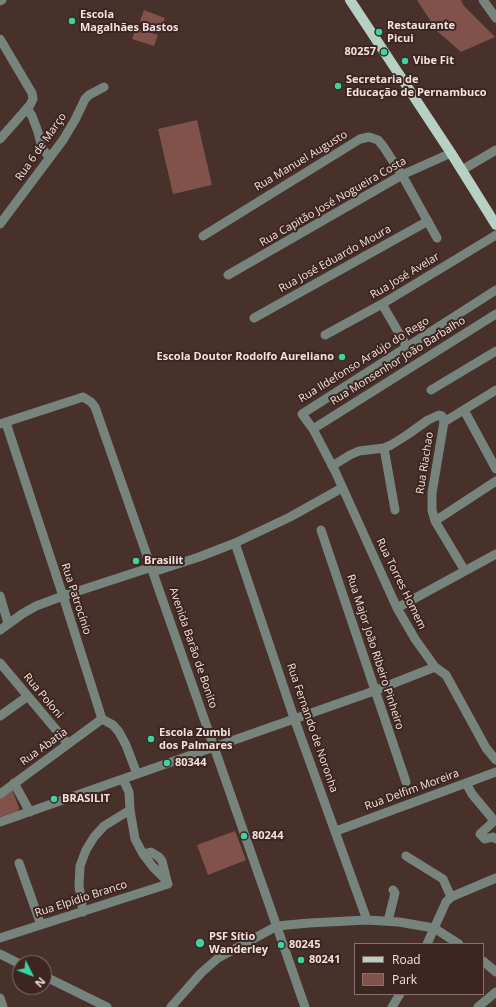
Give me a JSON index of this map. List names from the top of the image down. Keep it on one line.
{"streets":{"street":["Rua 6 de Março","Rua Manuel Augusto","Rua Capitão José Nogueira Costa","Rua José Eduardo Moura","Rua José Avelar","Rua Ildefonso Araújo do Rego","Rua Monsenhor João Barbalho","Rua Riachao","Rua Torres Homem","Rua Patrocínio","Avenida Barão de Bonito","Rua Major João Ribeiro Pinheiro","Rua Poloni","Rua Fernando de Noronha","Rua Abatia","Rua Delfim Moreira","Rua Elpídio Branco"]},"crossings":[["Rua Manuel Augusto","Rua Capitão José Nogueira Costa"],["Rua Manuel Augusto","Rua José Eduardo Moura"],["Rua Ildefonso Araújo do Rego","Rua Monsenhor João Barbalho"],["Rua Ildefonso Araújo do Rego","Rua Torres Homem"],["Rua Patrocínio","Avenida Barão de Bonito"],["Rua Patrocínio","Rua Abatia"],["Rua Poloni","Rua Abatia"],["Rua Fernando de Noronha","Rua Delfim Moreira"]],"places":["Escola Magalhães Bastos","Restaurante Picui","80257","Vibe Fit","Secretaria de Educação de Pernambuco","Escola Doutor Rodolfo Aureliano","Brasilit","Escola Zumbi dos Palmares","80344","BRASILIT","80244","PSF Sítio Wanderley","80245","80241"],"legend":["Road","Park"],"north":"bottom right"}
